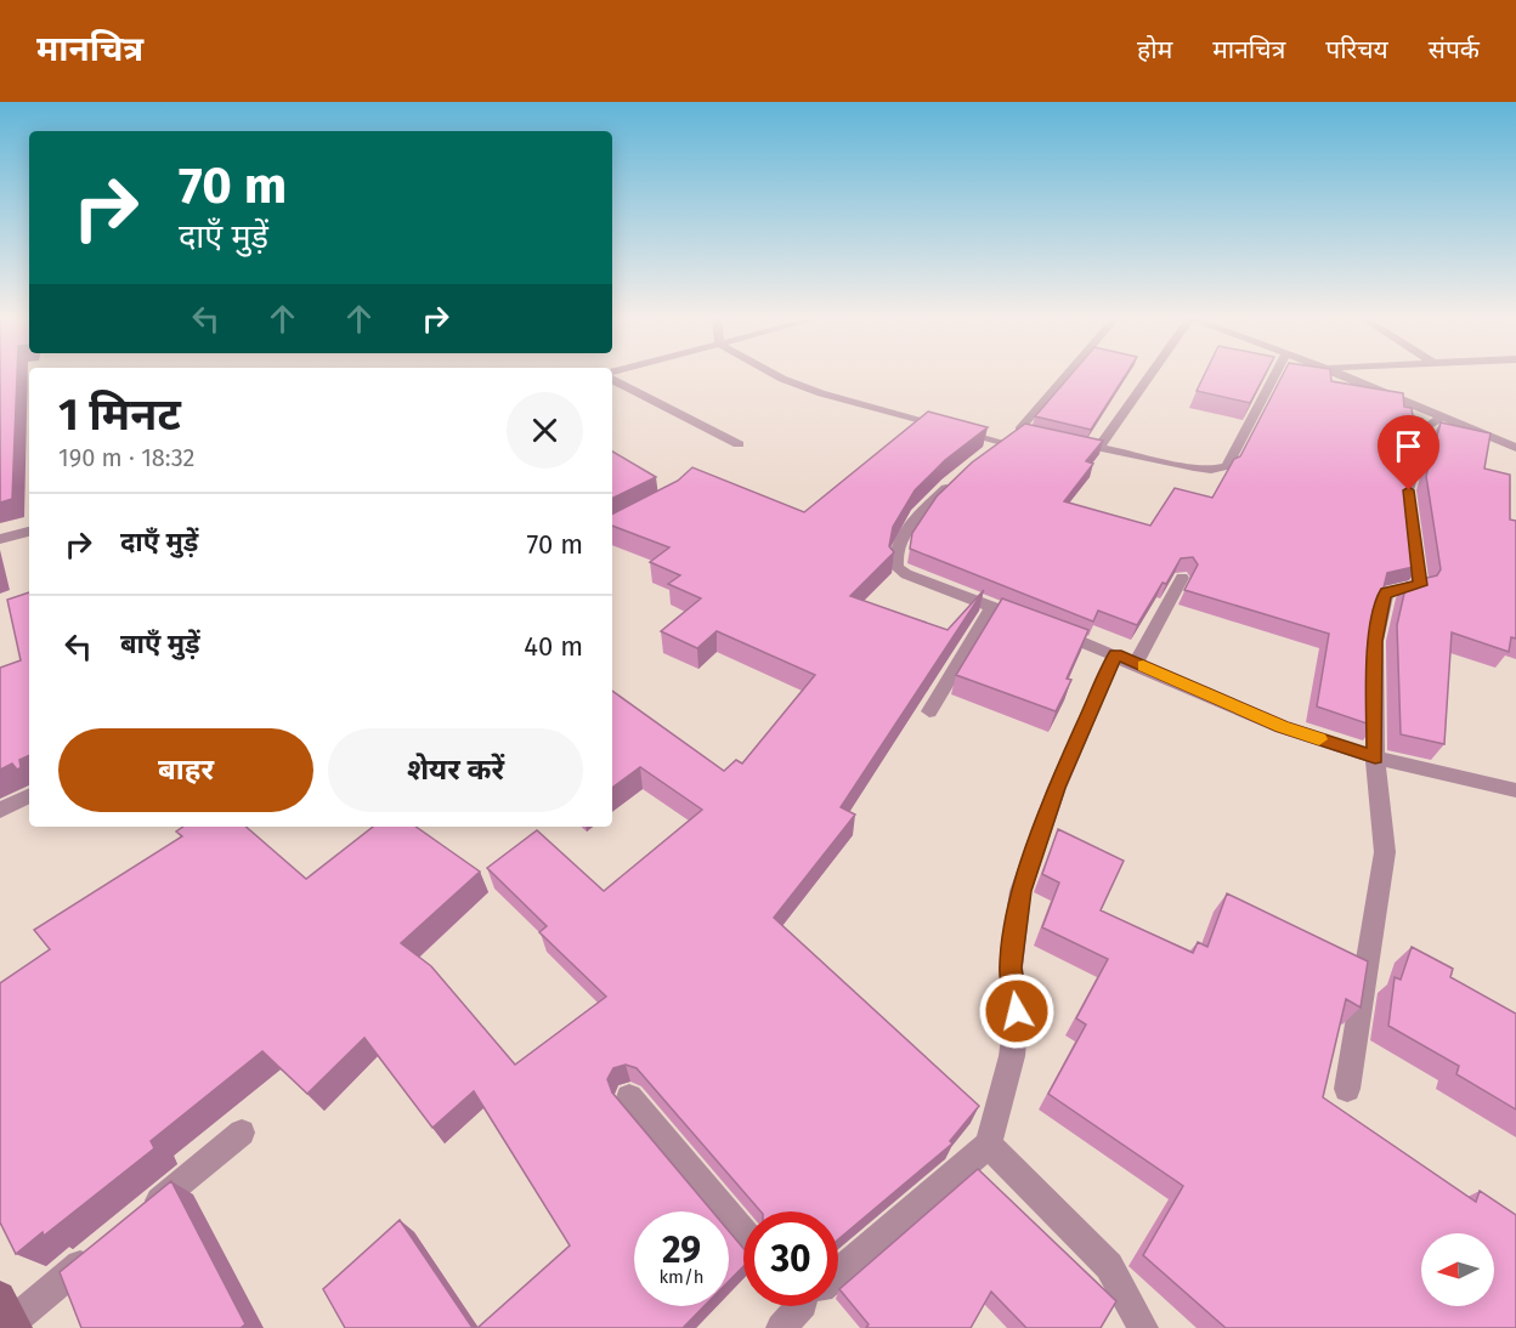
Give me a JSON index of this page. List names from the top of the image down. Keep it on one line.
{"north":"left","page":{"header":"मानचित्र","nav":["होम","मानचित्र","परिचय","संपर्क"],"turn":["70 m","दाएँ मुड़ें"],"heading":["1 मिनट","190 m · 18:32"],"list":[{"name":"दाएँ मुड़ें","value":"70 m"},{"name":"बाएँ मुड़ें","value":"40 m"}],"buttons":["बाहर","शेयर करें"],"speed":"29 km/h","limit":"30"}}
